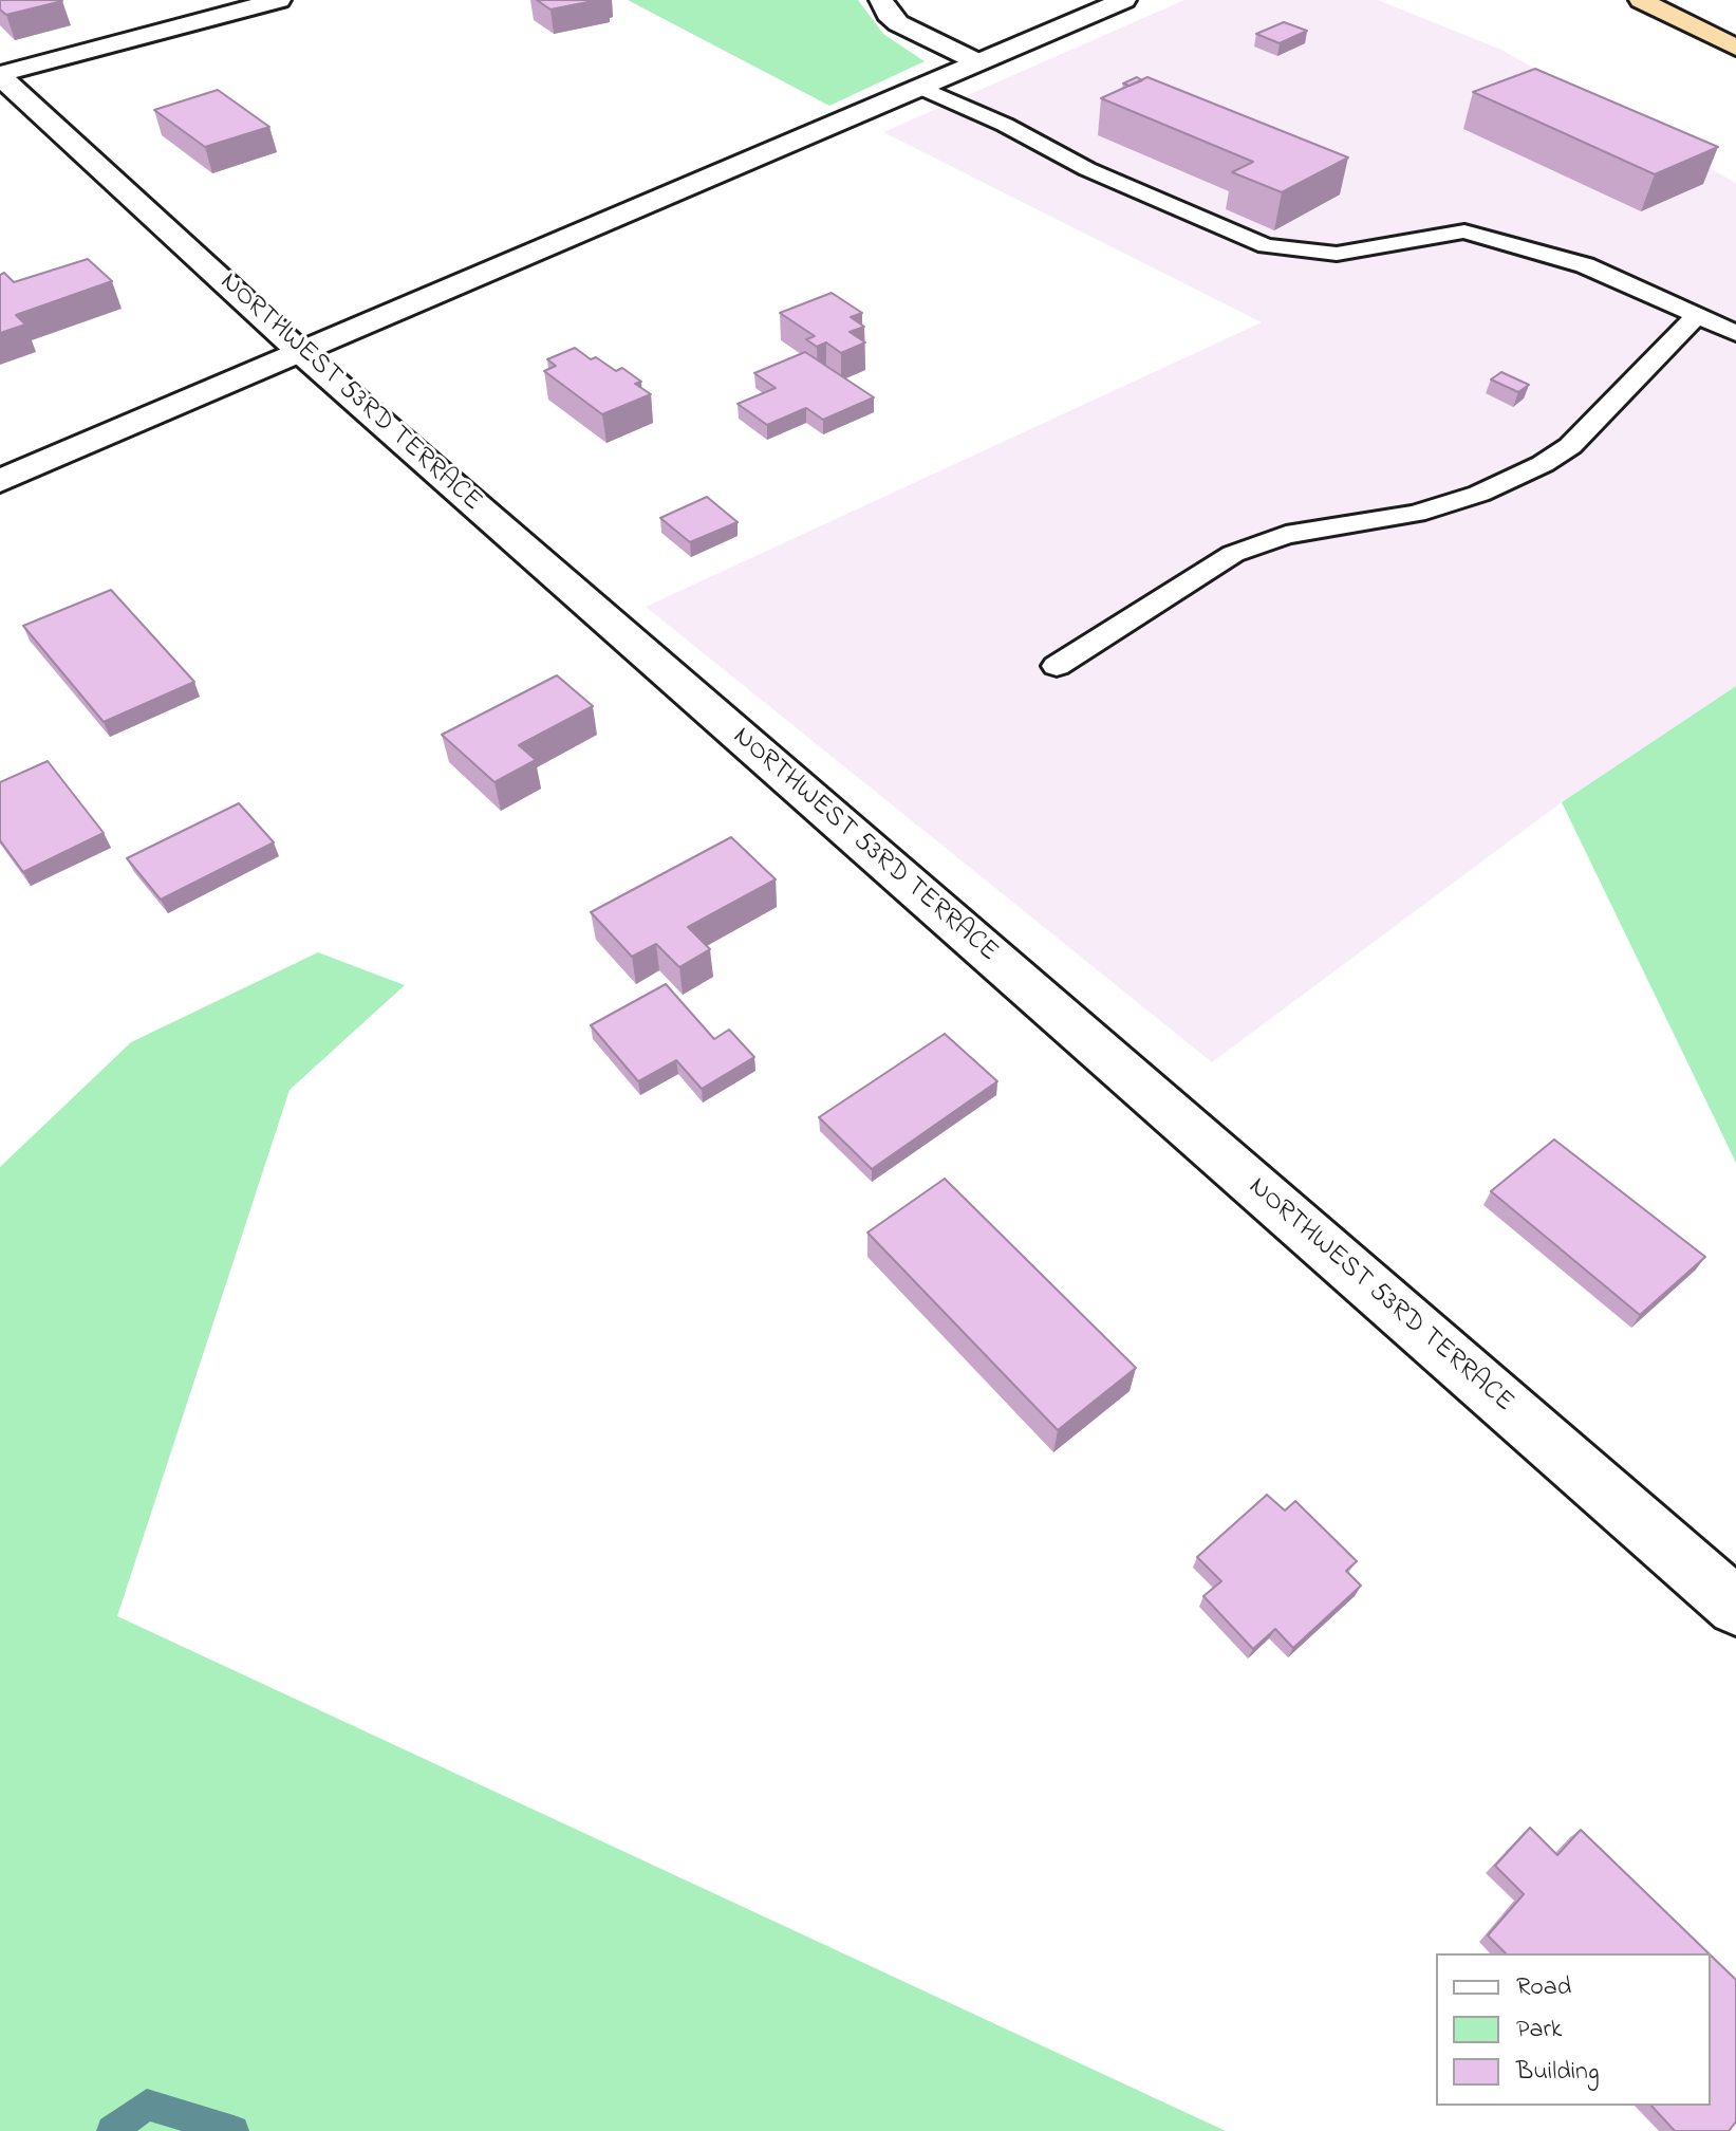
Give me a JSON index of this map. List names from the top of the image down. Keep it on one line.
{"streets":{"street":["NORTHWEST 53RD TERRACE"]},"legend":["Road","Park","Building"]}
